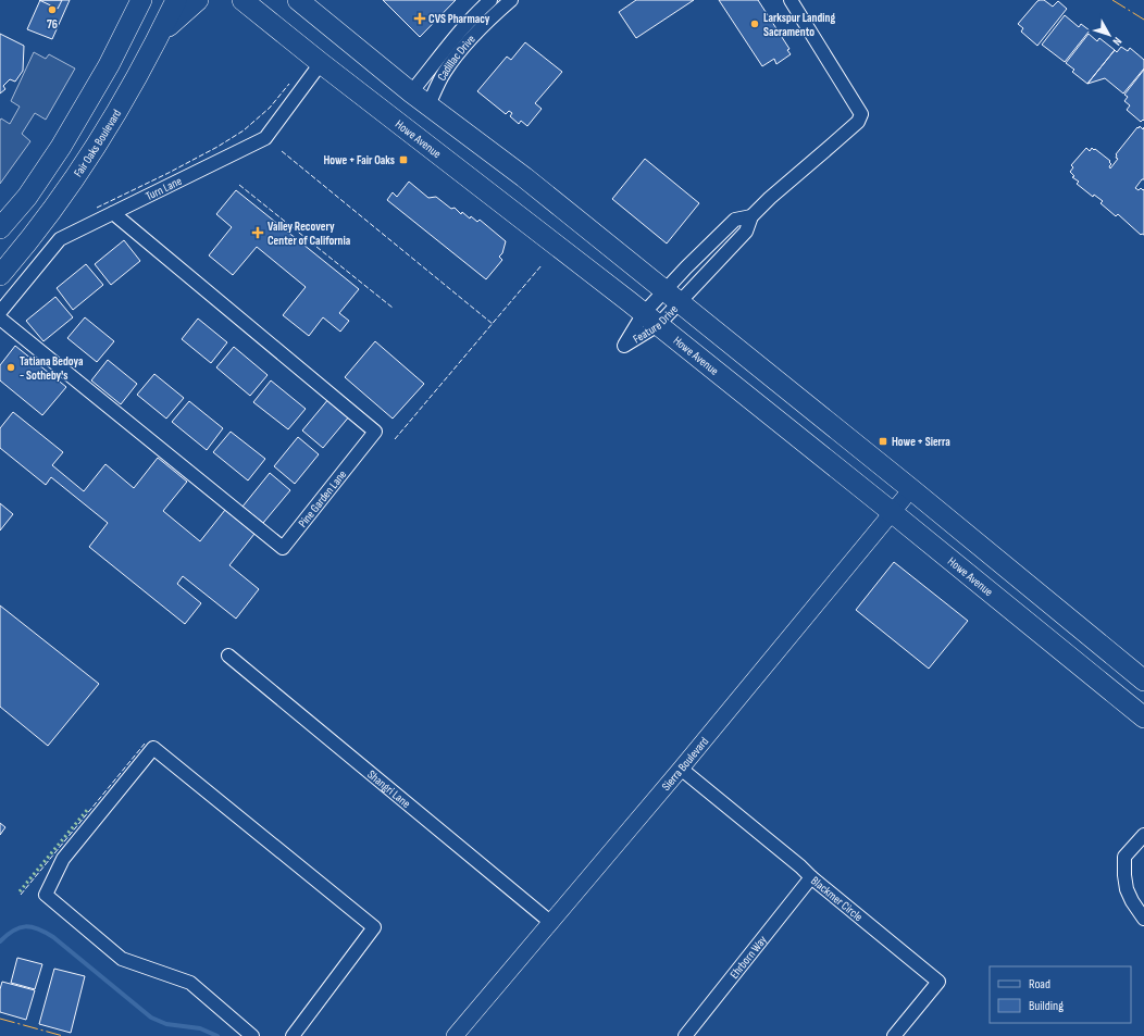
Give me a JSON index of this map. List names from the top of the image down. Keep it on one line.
{"streets":{"main road":["Howe Avenue","Fair Oaks Boulevard"],"street":["Cadillac Drive","Turn Lane","Feature Drive","Pine Garden Lane","Sierra Boulevard","Shangri Lane","Blackmer Circle","Ehrborn Way"]},"crossings":[["Howe Avenue","Turn Lane"],["Howe Avenue","Feature Drive"],["Howe Avenue","Sierra Boulevard"],["Turn Lane","Pine Garden Lane"],["Sierra Boulevard","Shangri Lane"],["Sierra Boulevard","Blackmer Circle"],["Blackmer Circle","Ehrborn Way"]],"places":{"other":["76","Larkspur Landing Sacramento","Tatiana Bedoya - Sotheby's"],"health":["CVS Pharmacy","Valley Recovery Center of California"],"transit":["Howe + Fair Oaks","Howe + Sierra"]},"legend":["Road","Building"],"north":"bottom right"}
